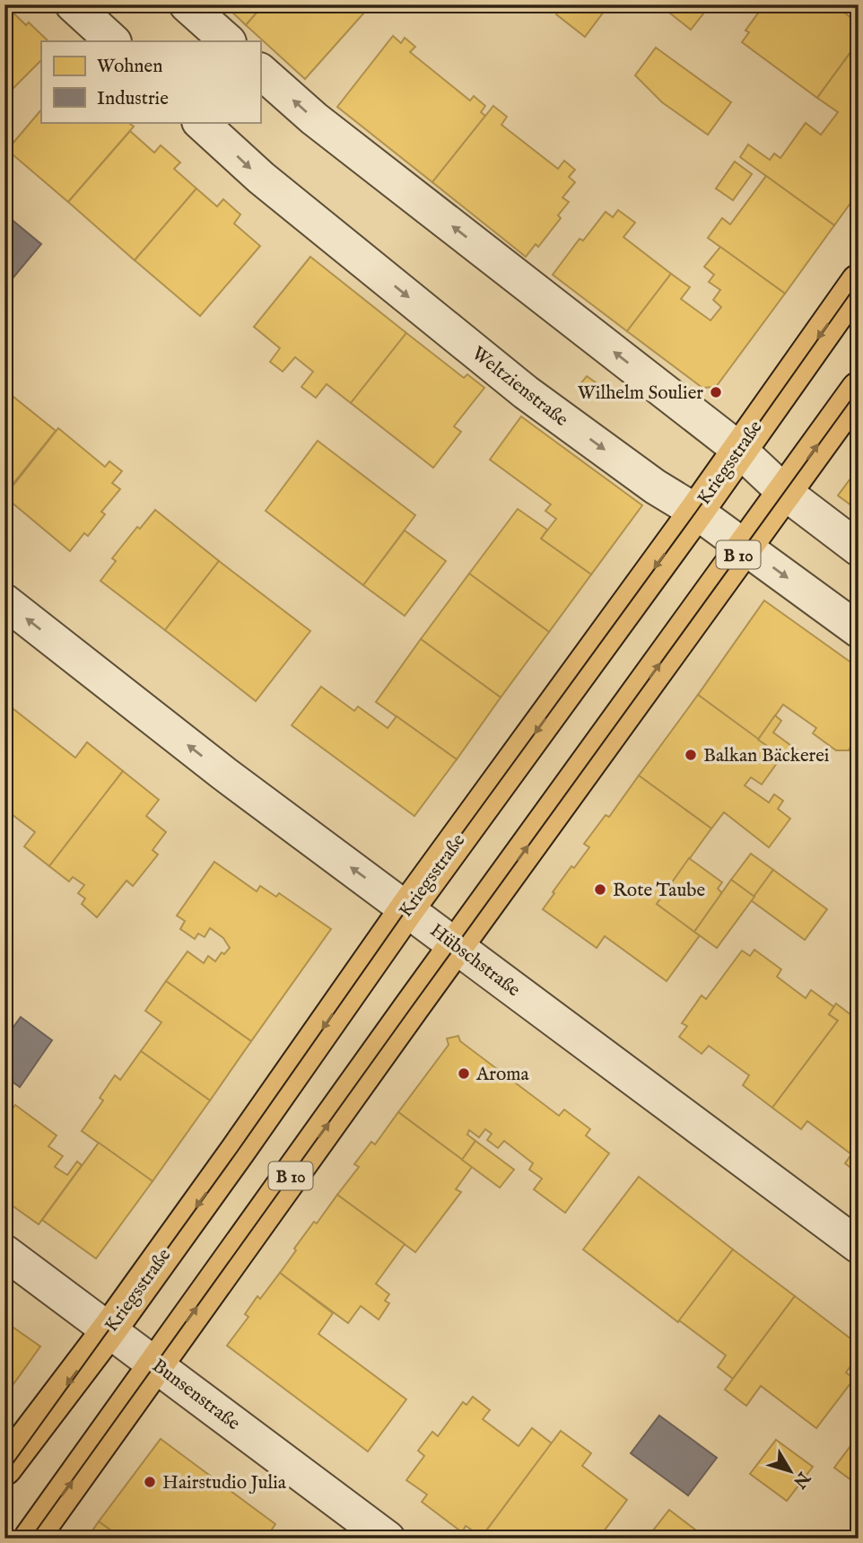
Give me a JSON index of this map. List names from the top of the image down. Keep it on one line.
{"streets":{"main road":["Kriegsstraße","B 10"],"street":["Weltzienstraße","Hübschstraße","Bunsenstraße"]},"crossings":[["Weltzienstraße","Kriegsstraße"],["Weltzienstraße","B 10"],["Kriegsstraße","Hübschstraße"],["Kriegsstraße","Bunsenstraße"],["B 10","Hübschstraße"],["B 10","Bunsenstraße"]],"one_way":["Hübschstraße"],"places":["Wilhelm Soulier","Balkan Bäckerei","Rote Taube","Aroma","Hairstudio Julia"],"legend":["Wohnen","Industrie"],"north":"bottom right"}
